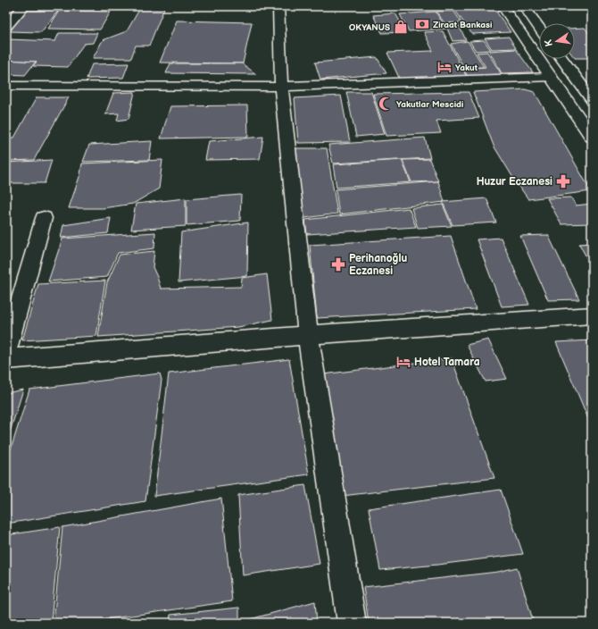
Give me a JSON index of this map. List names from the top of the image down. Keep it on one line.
{"places":{"bank":["Ziraat Bankasi"],"shop":["OKYANUS"],"hotel":["Yakut","Hotel Tamara"],"mosque":["Yakutlar Mescidi"],"pharmacy":["Huzur Eczanesi","Perihanoğlu Eczanesi"]},"north":"left"}
